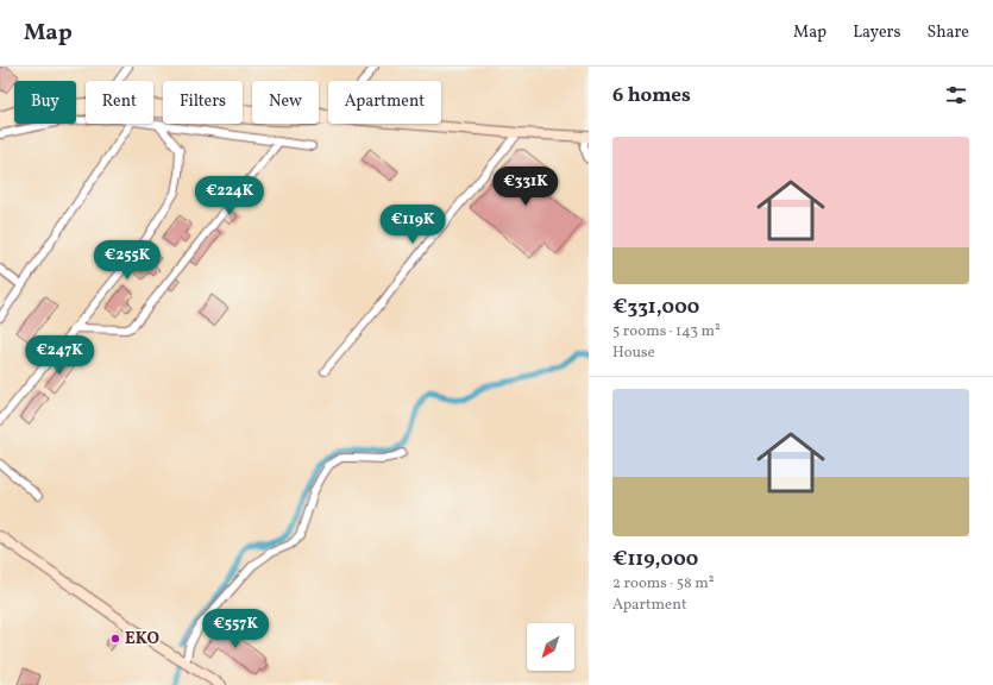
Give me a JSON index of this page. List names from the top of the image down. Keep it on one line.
{"places":["EKO"],"north":"bottom left","page":{"header":"Map","nav":["Map","Layers","Share"],"heading":"6 homes","chip":["Buy","Rent","Filters","New","Apartment"],"list":[{"name":"€331,000","note":"5 rooms · 143 m² · House"},{"name":"€119,000","note":"2 rooms · 58 m² · Apartment"}],"price":["€331K","€224K","€119K","€255K","€247K","€557K"]}}
